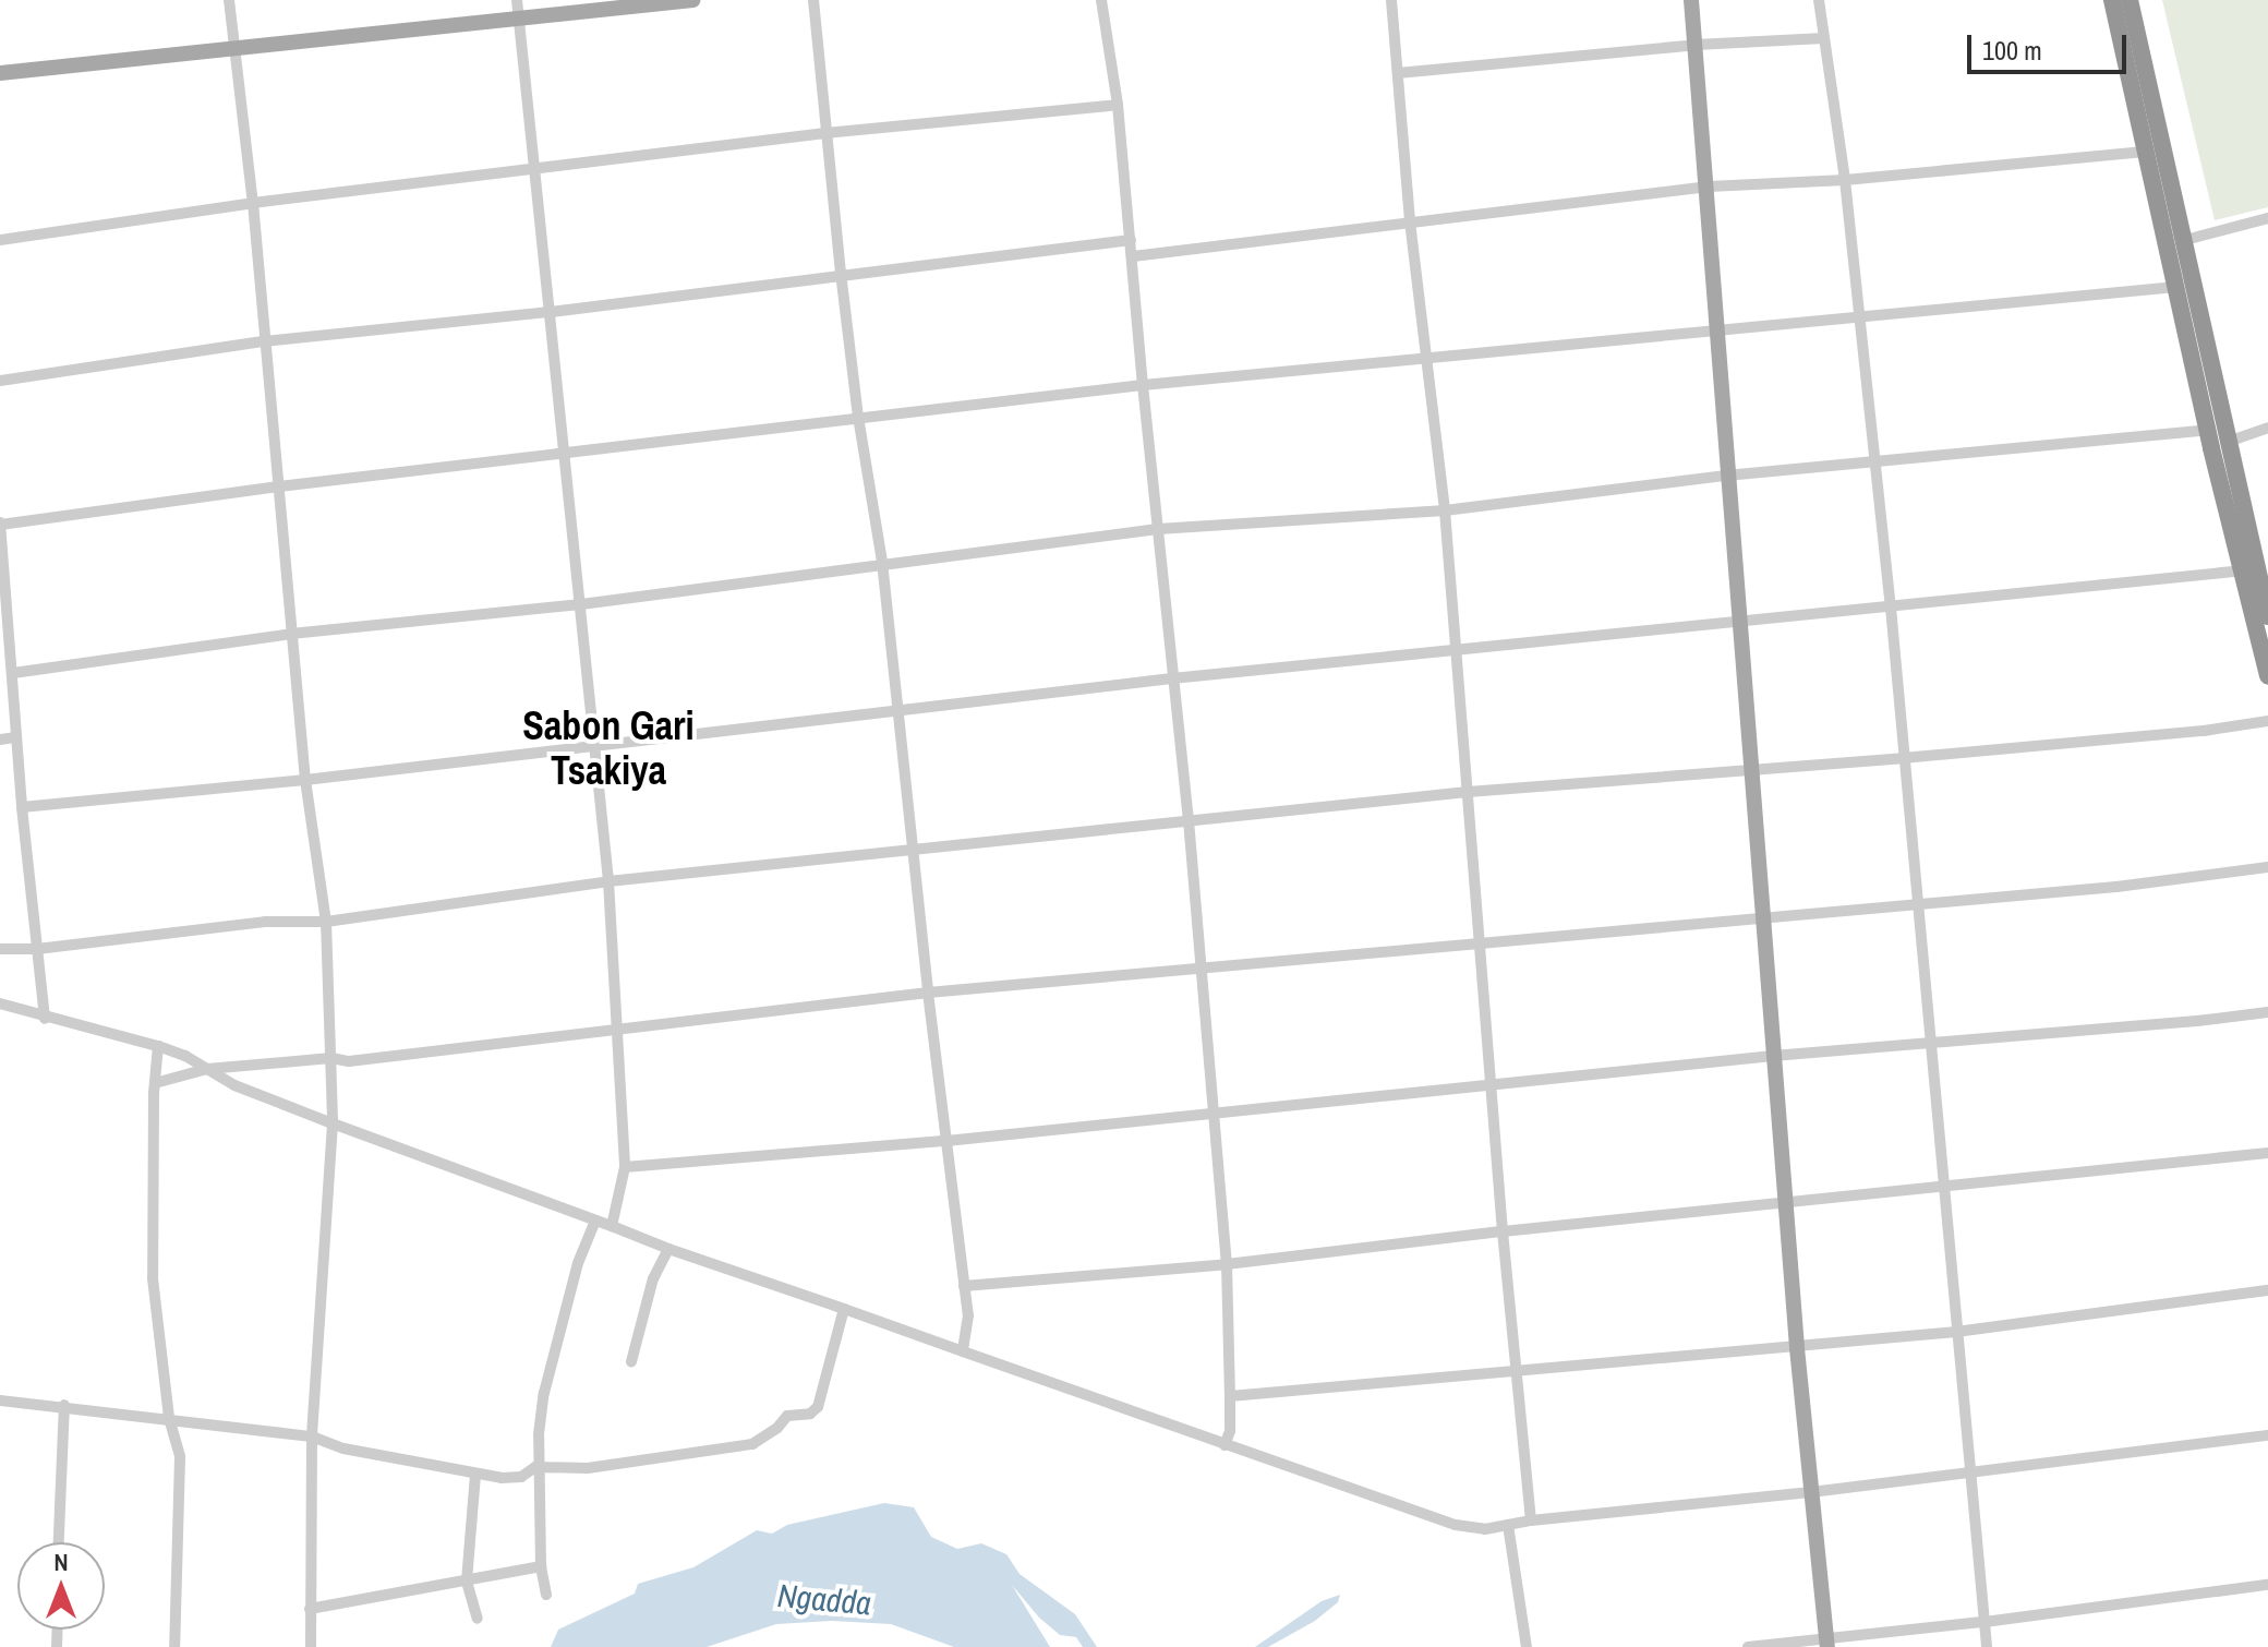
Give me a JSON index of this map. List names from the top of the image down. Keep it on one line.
{"districts":["Sabon Gari Tsakiya"],"water":["Ngadda"],"scale_bar":"100 m","north":"top"}
